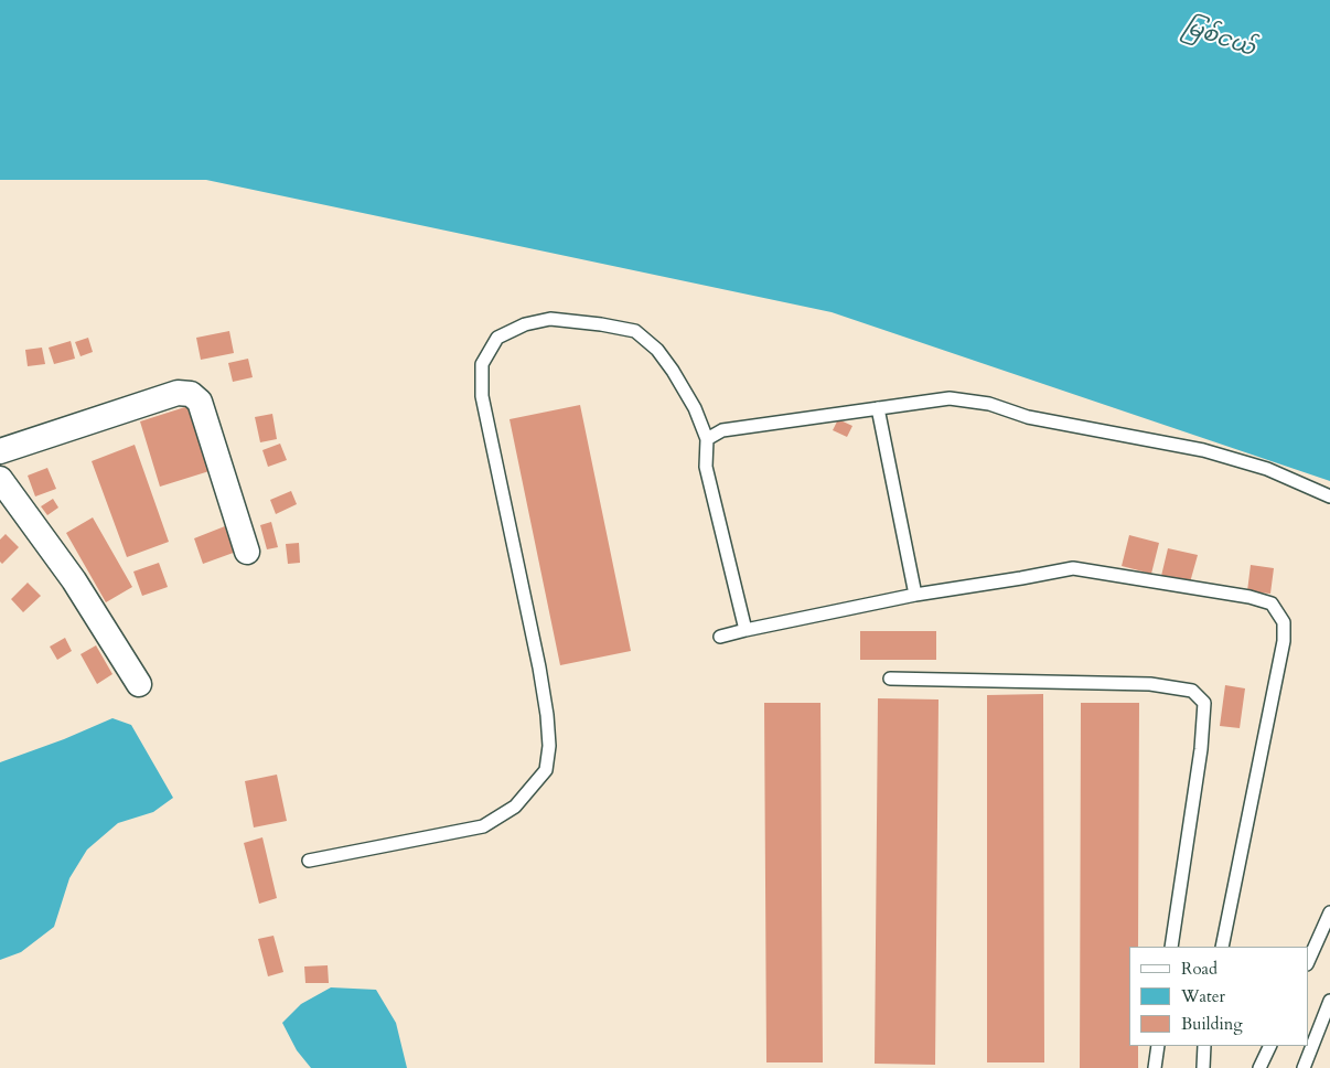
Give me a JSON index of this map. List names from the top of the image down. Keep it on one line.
{"water":["မြစ်ငယ်"],"legend":["Road","Water","Building"]}
